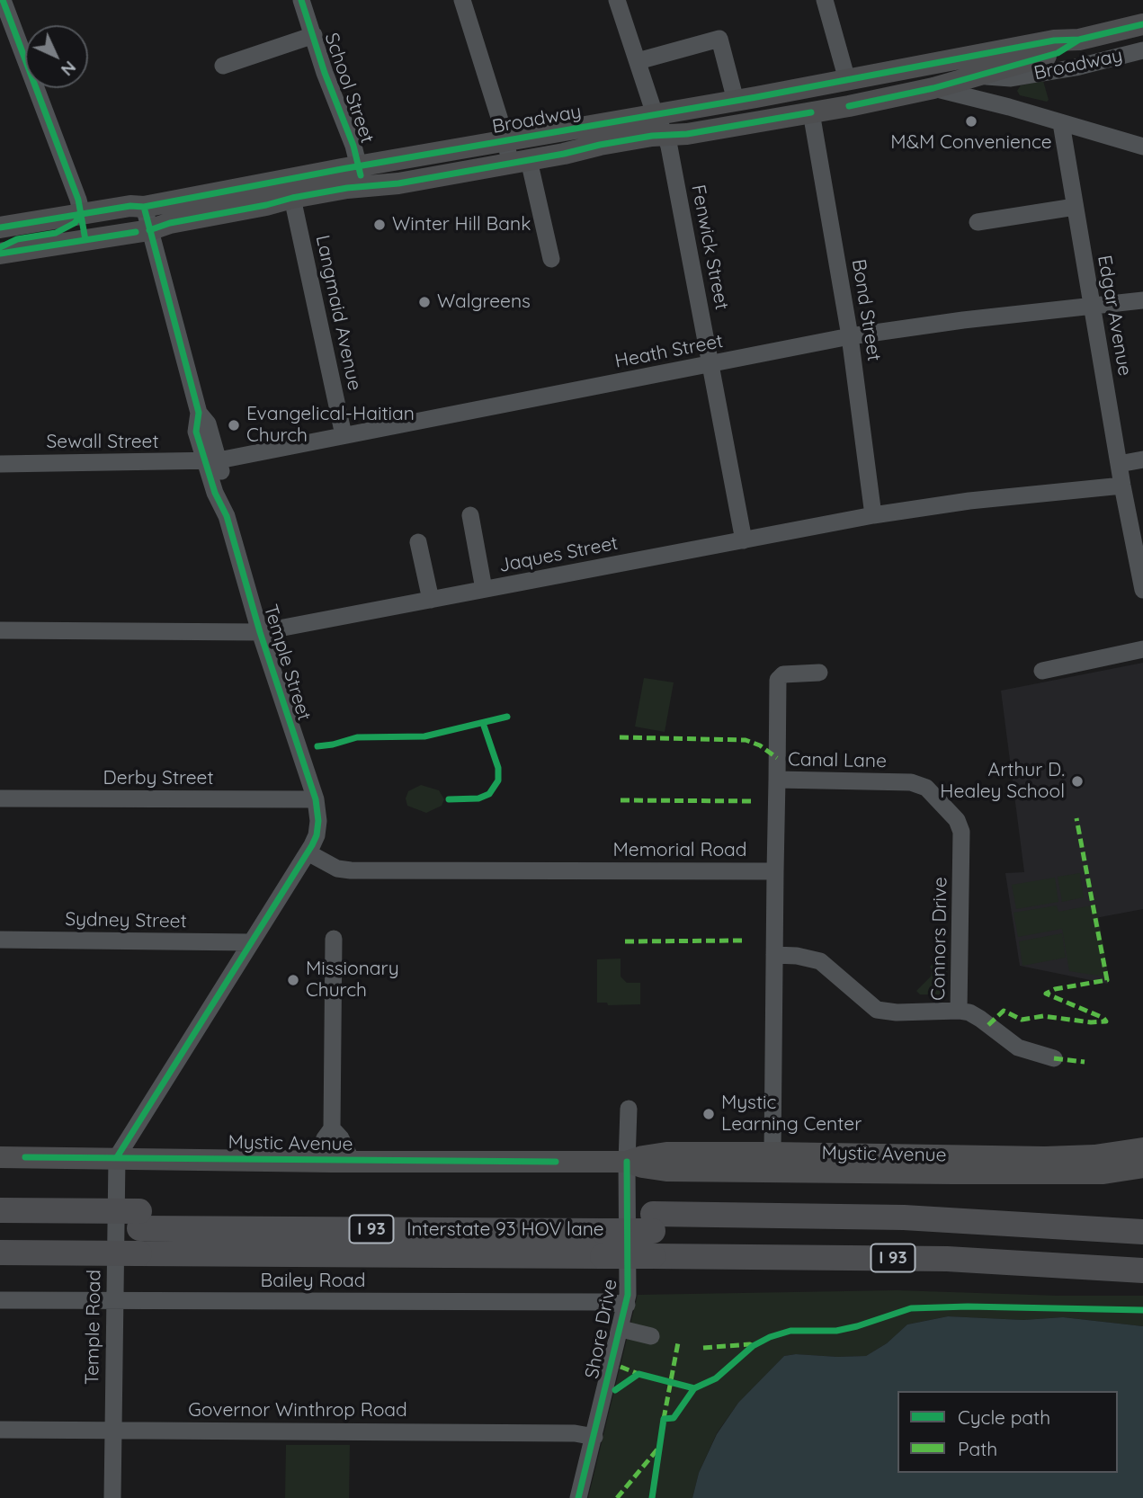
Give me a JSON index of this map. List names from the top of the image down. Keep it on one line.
{"streets":{"highway":["I 93"],"main road":["Broadway","Mystic Avenue"],"street":["School Street","Fenwick Street","Bond Street","Langmaid Avenue","Edgar Avenue","Heath Street","Sewall Street","Jaques Street","Temple Street","Canal Lane","Derby Street","Memorial Road","Sydney Street","Connors Drive","Bailey Road","Temple Road","Shore Drive","Governor Winthrop Road"]},"crossings":[["Broadway","School Street"],["Broadway","Fenwick Street"],["Broadway","Bond Street"],["Broadway","Langmaid Avenue"],["Broadway","Temple Street"],["Fenwick Street","Heath Street"],["Fenwick Street","Jaques Street"],["Bond Street","Heath Street"],["Bond Street","Jaques Street"],["Langmaid Avenue","Heath Street"],["Edgar Avenue","Heath Street"],["Edgar Avenue","Jaques Street"],["Heath Street","Sewall Street"],["Heath Street","Temple Street"],["Sewall Street","Temple Street"],["Jaques Street","Temple Street"],["Temple Street","Derby Street"],["Temple Street","Memorial Road"],["Temple Street","Sydney Street"],["Temple Street","Mystic Avenue"],["Temple Street","Temple Road"],["Canal Lane","Memorial Road"],["Canal Lane","Connors Drive"],["Mystic Avenue","Temple Road"],["Mystic Avenue","Shore Drive"],["Bailey Road","Temple Road"],["Bailey Road","Shore Drive"],["Temple Road","Governor Winthrop Road"],["Shore Drive","Governor Winthrop Road"]],"places":["M&M Convenience","Winter Hill Bank","Walgreens","Evangelical-Haitian Church","Arthur D. Healey School","Missionary Church","Mystic Learning Center"],"legend":["Cycle path","Path"],"north":"bottom right"}
